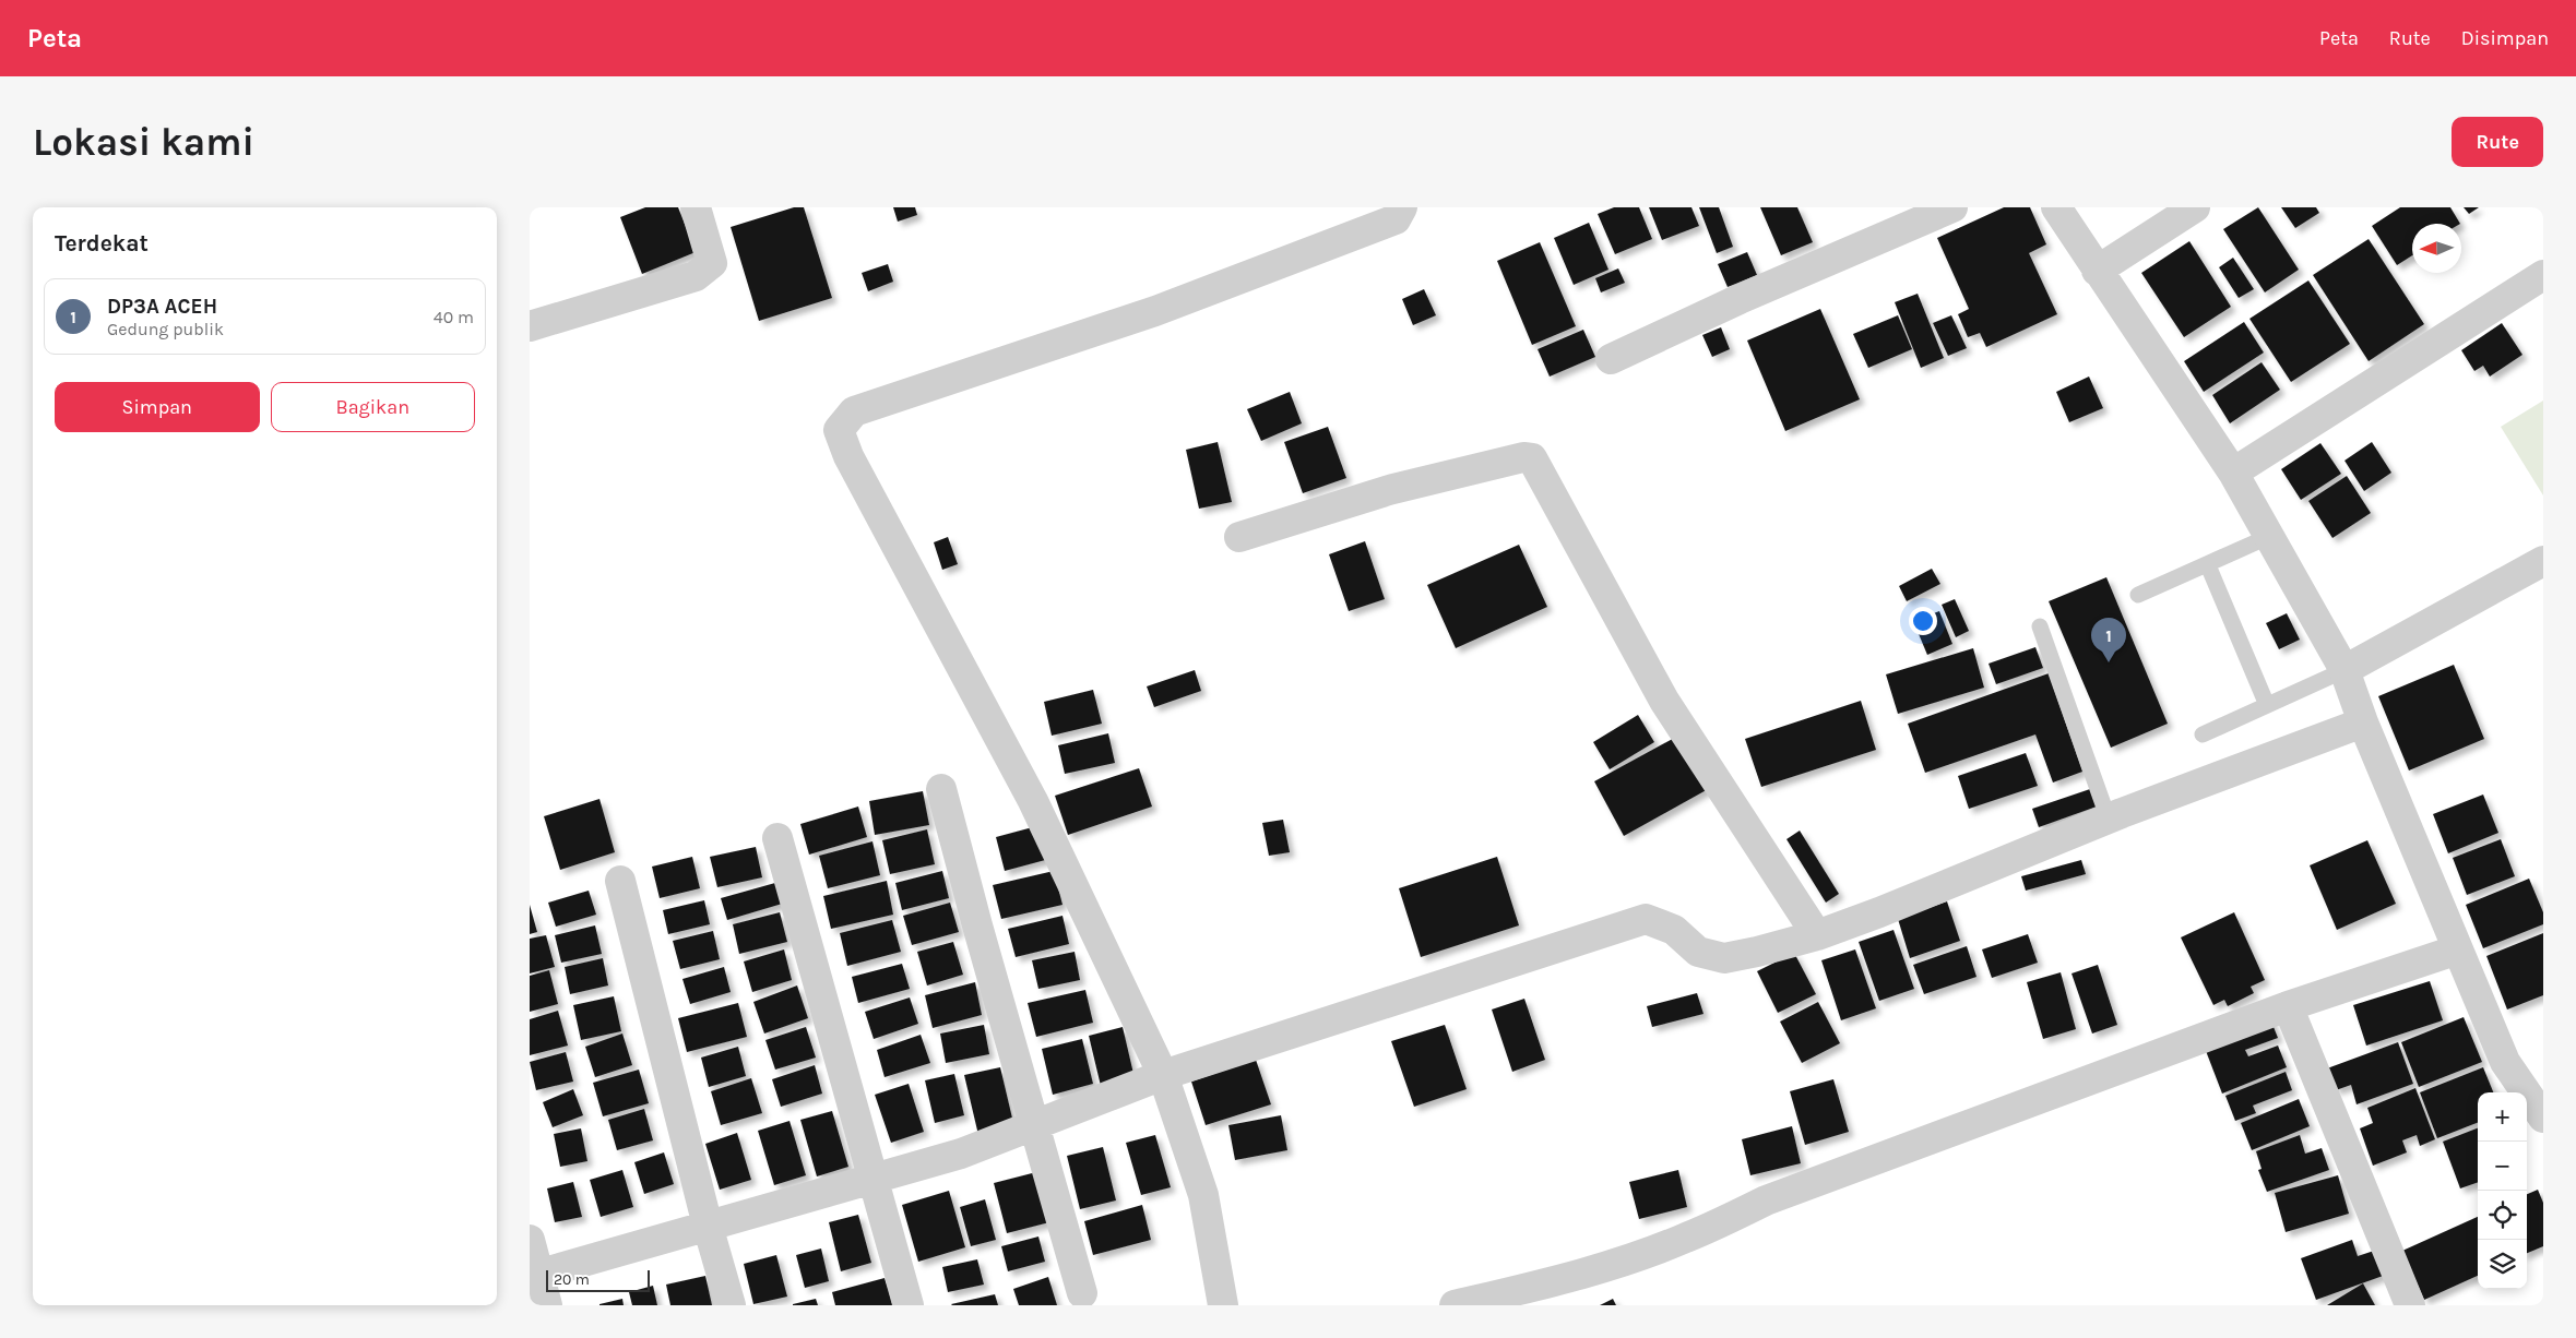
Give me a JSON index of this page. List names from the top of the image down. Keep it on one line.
{"scale_bar":"20 m","north":"left","page":{"header":"Peta","nav":["Peta","Rute","Disimpan"],"buttons":["Rute",["Simpan","Bagikan"]],"title":"Lokasi kami","heading":"Terdekat","list":[{"mark":"1","name":"DP3A ACEH","note":"Gedung publik","value":"40 m"}],"pins":"1","map_buttons":["+","−"],"scale":"20 m"}}
